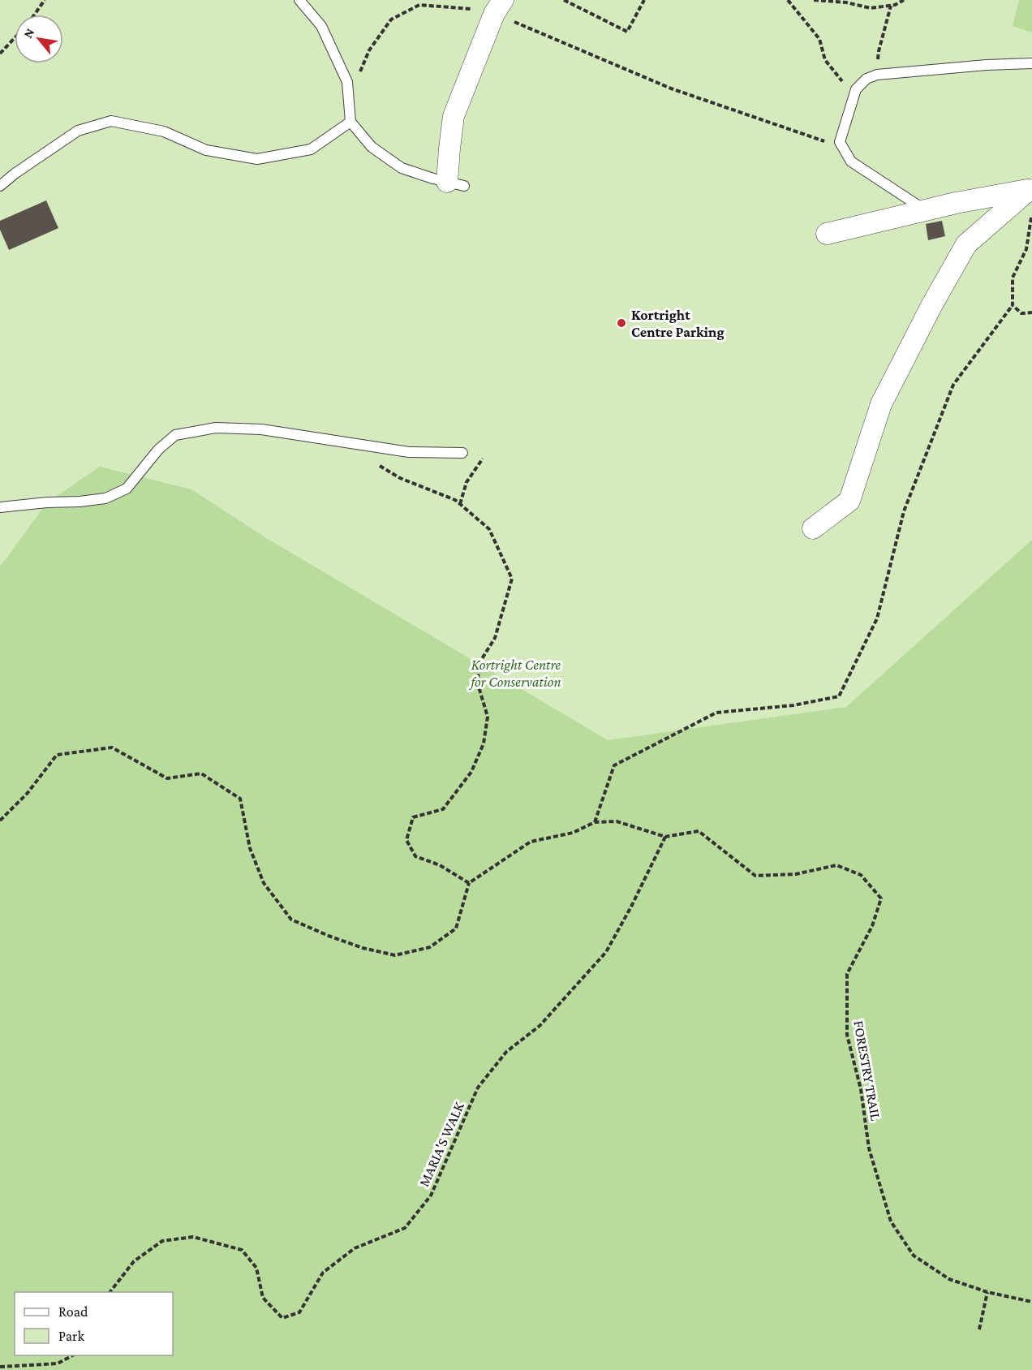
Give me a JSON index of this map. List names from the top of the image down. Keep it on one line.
{"streets":{"path":["FORESTRY TRAIL","MARIA'S WALK"]},"crossings":[["FORESTRY TRAIL","MARIA'S WALK"]],"parks":["Kortright Centre for Conservation"],"places":["Kortright Centre Parking"],"legend":["Road","Park"],"north":"top left"}
